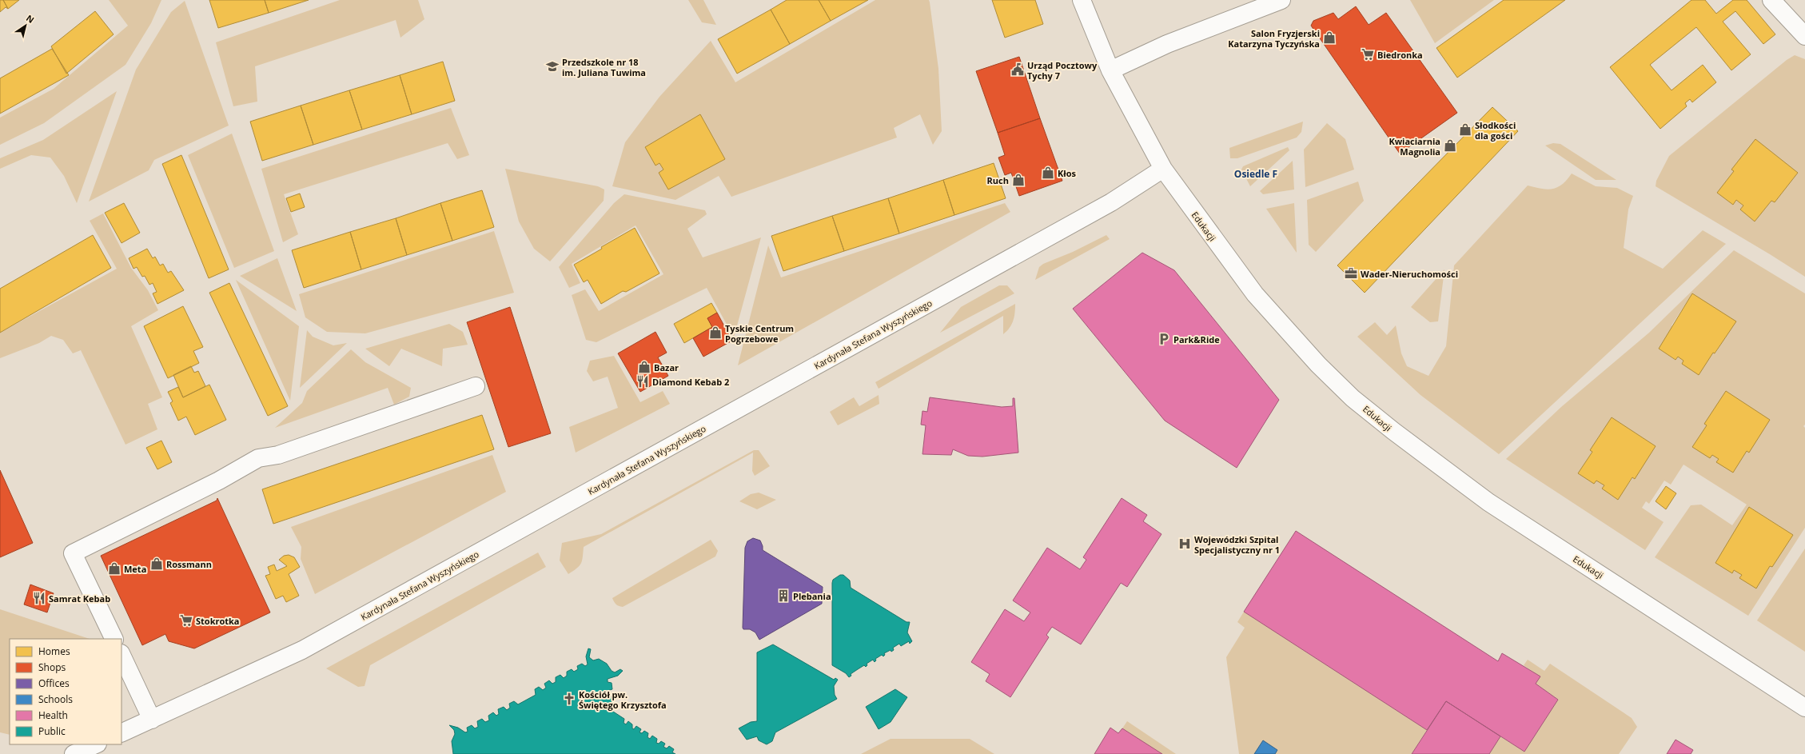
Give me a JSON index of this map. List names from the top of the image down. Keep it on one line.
{"streets":{"street":["Edukacji","Kardynała Stefana Wyszyńskiego"]},"crossings":[["Edukacji","Kardynała Stefana Wyszyńskiego"]],"districts":["Osiedle F"],"places":{"shop":["Salon Fryzjerski Katarzyna Tyczyńska","Słodkości dla gości","Kwiaciarnia Magnolia","Kłos","Ruch","Tyskie Centrum Pogrzebowe","Bazar","Rossmann","Meta"],"supermarket":["Biedronka","Stokrotka"],"school or university":["Przedszkole nr 18 im. Juliana Tuwima"],"public building":["Urząd Pocztowy Tychy 7"],"office":["Wader-Nieruchomości"],"parking":["Park&Ride"],"restaurant":["Diamond Kebab 2","Samrat Kebab"],"hospital":["Wojewódzki Szpital Specjalistyczny nr 1"],"building":["Plebania"],"church":["Kościół pw. Świętego Krzysztofa"]},"legend":["Homes","Shops","Offices","Schools","Health","Public"],"north":"top right"}
